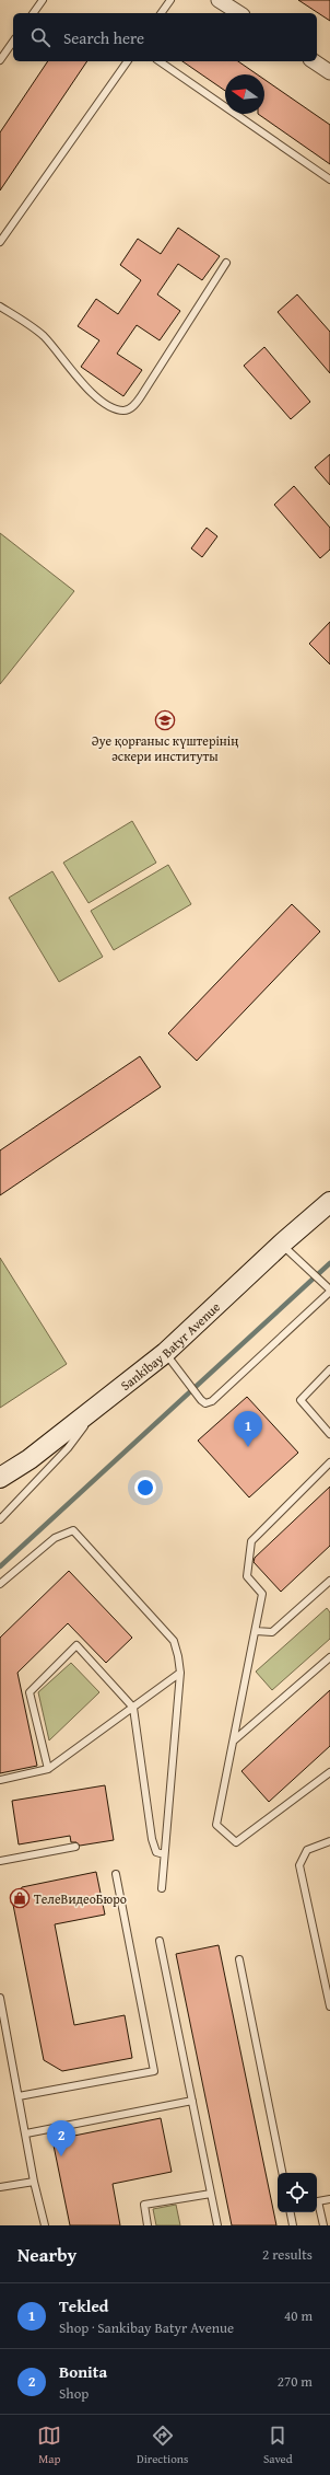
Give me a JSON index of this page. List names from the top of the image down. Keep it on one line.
{"streets":{"main road":["Sankibay Batyr Avenue"]},"places":{"school or university":["Әуе қорғаныс күштерінің әскери институты"],"shop":["ТелеВидеоБюро"]},"north":"left","page":{"search":"Search here","pins":["1","2"],"heading":["Nearby","2 results"],"list":[{"mark":"1","name":"Тekled","note":"Shop · Sankibay Batyr Avenue","value":"40 m"},{"mark":"2","name":"Bonita","note":"Shop","value":"270 m"}],"nav":["Map","Directions","Saved"]}}
